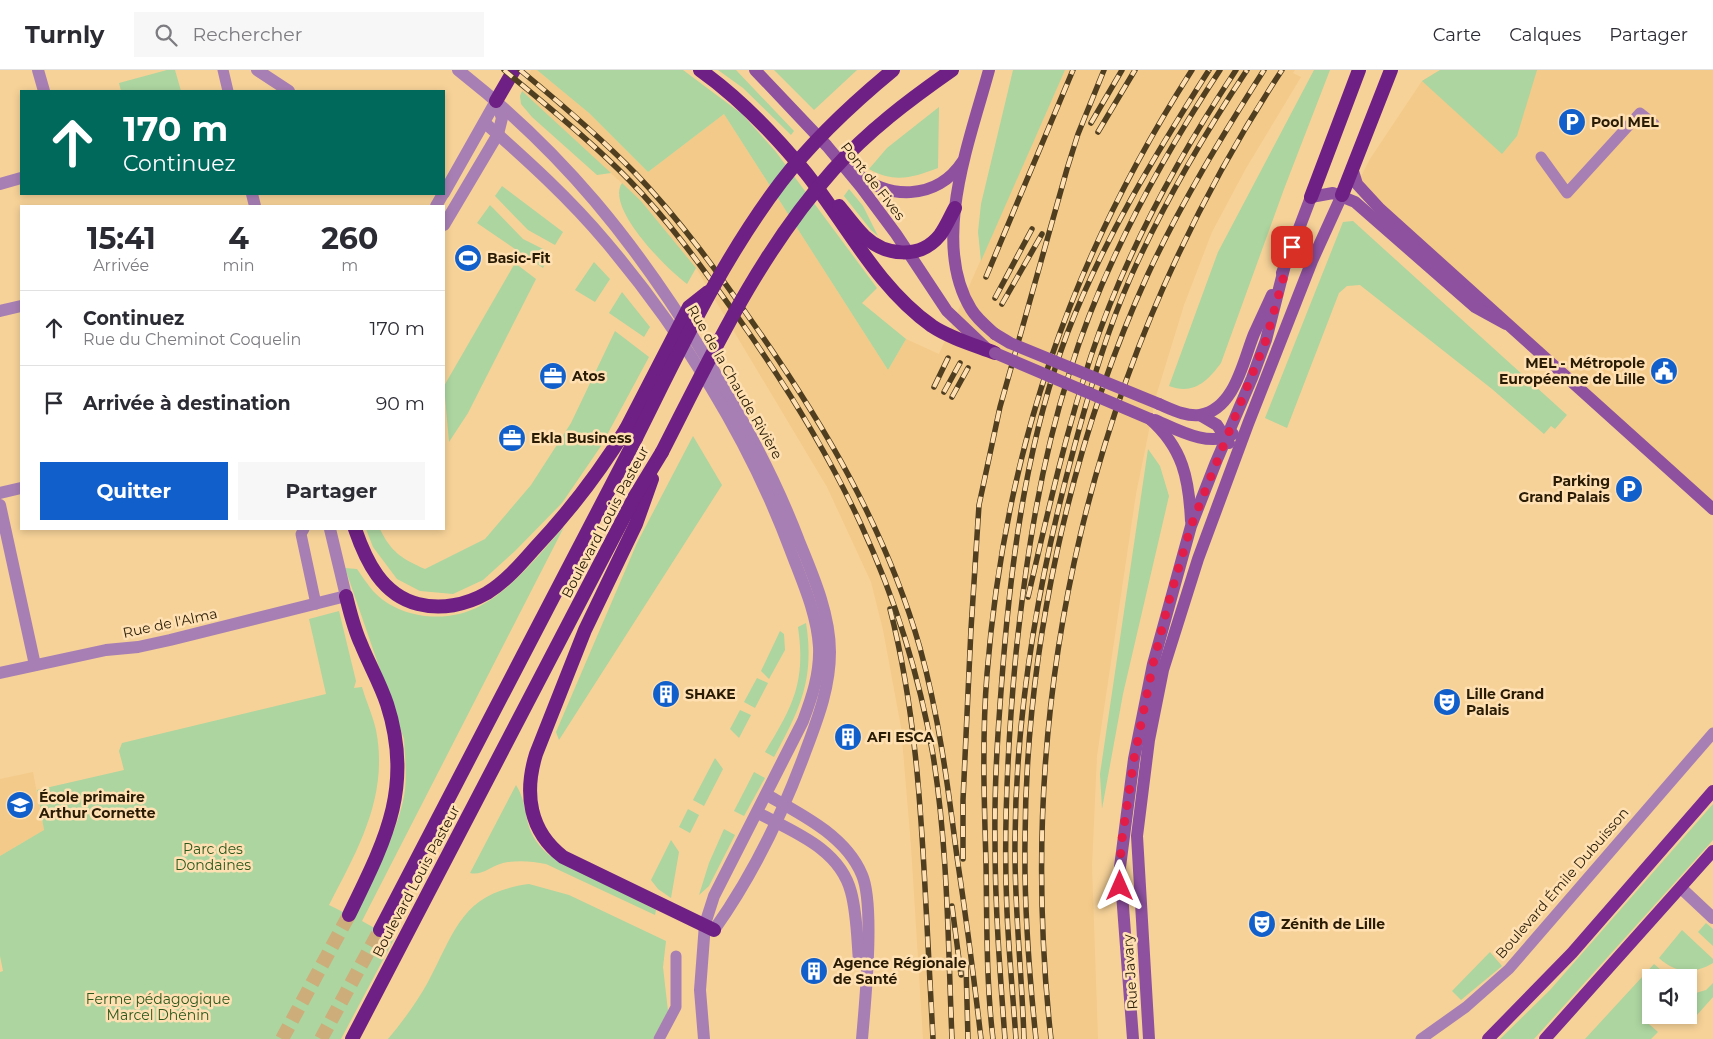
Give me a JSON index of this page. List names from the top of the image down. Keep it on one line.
{"streets":{"highway":["Boulevard Louis Pasteur"],"main road":["Pont de Fives","Rue Javary"],"street":["Rue de la Chaude Rivière","Rue de l'Alma","Boulevard Émile Dubuisson"]},"parks":["Parc des Dondaines","Ferme pédagogique Marcel Dhénin"],"places":{"parking":["Pool MEL","Parking Grand Palais"],"sports":["Basic-Fit"],"public building":["MEL - Métropole Européenne de Lille"],"office":["Atos","Ekla Business"],"building":["SHAKE","AFI ESCA","Agence Régionale de Santé"],"theatre":["Lille Grand Palais","Zénith de Lille"],"school or university":["École primaire Arthur Cornette"]},"page":{"header":"Turnly","search":"Rechercher","nav":["Carte","Calques","Partager"],"turn":["170 m","Continuez"],"eta":["15:41","Arrivée","4","min","260","m"],"list":[{"name":"Continuez","note":"Rue du Cheminot Coquelin","value":"170 m"},{"name":"Arrivée à destination","value":"90 m"}],"buttons":["Quitter","Partager"]}}
